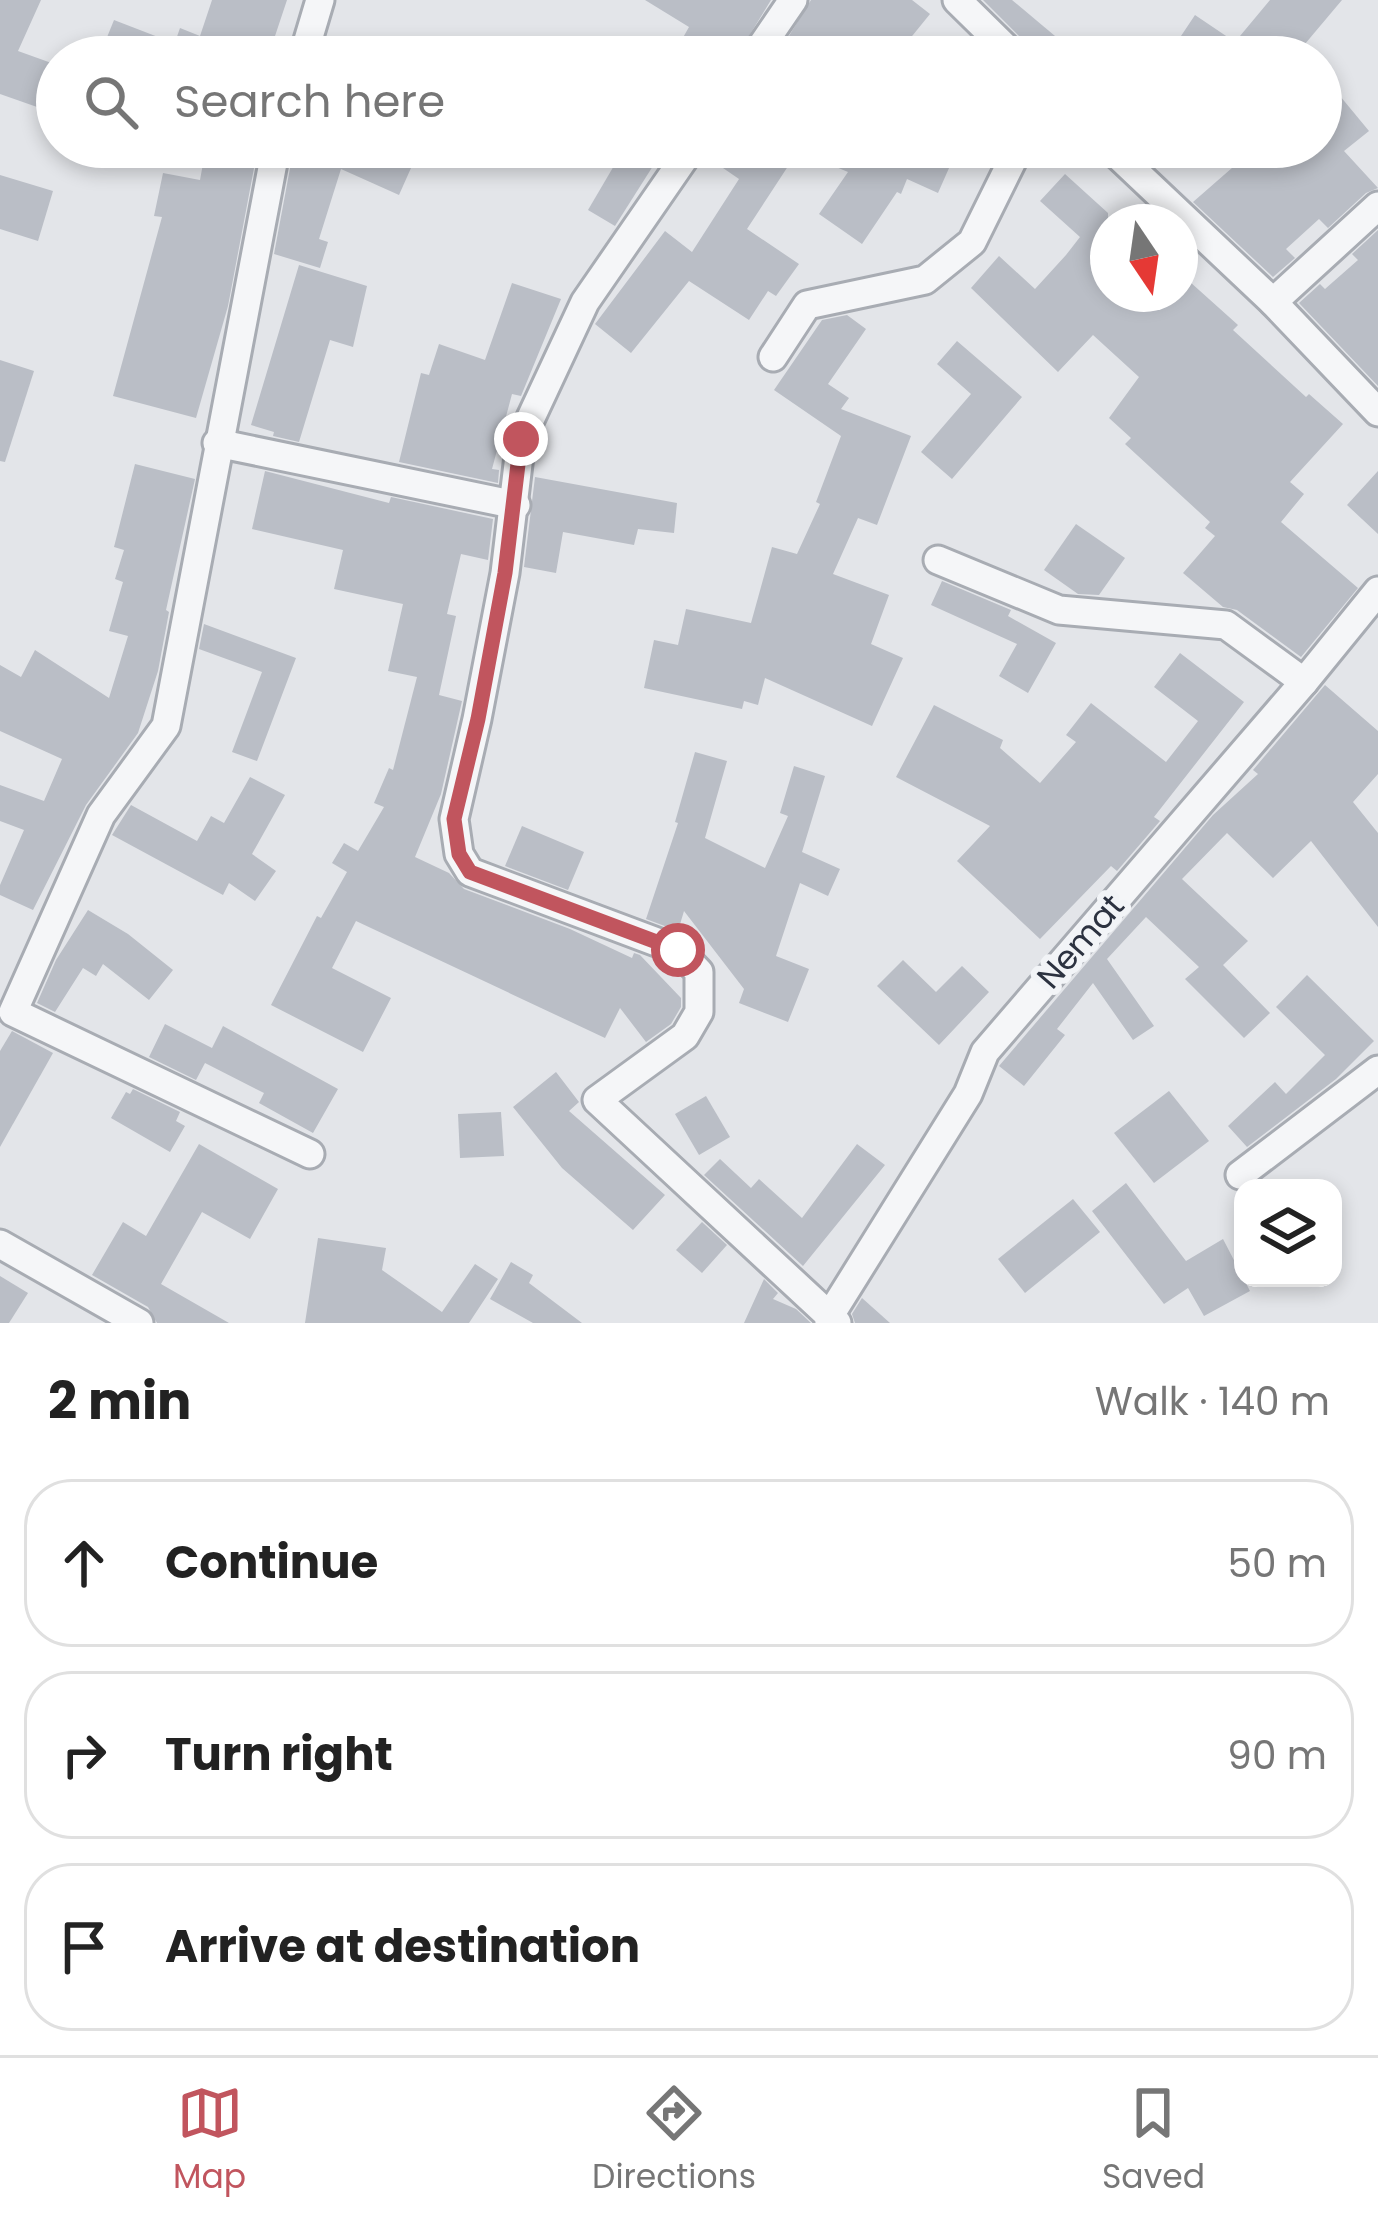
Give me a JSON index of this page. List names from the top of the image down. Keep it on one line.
{"streets":{"street":["Nemat"]},"north":"bottom","page":{"search":"Search here","heading":["2 min","Walk · 140 m"],"list":[["Continue","50 m"],["Turn right","90 m"],"Arrive at destination"],"nav":["Map","Directions","Saved"]}}
